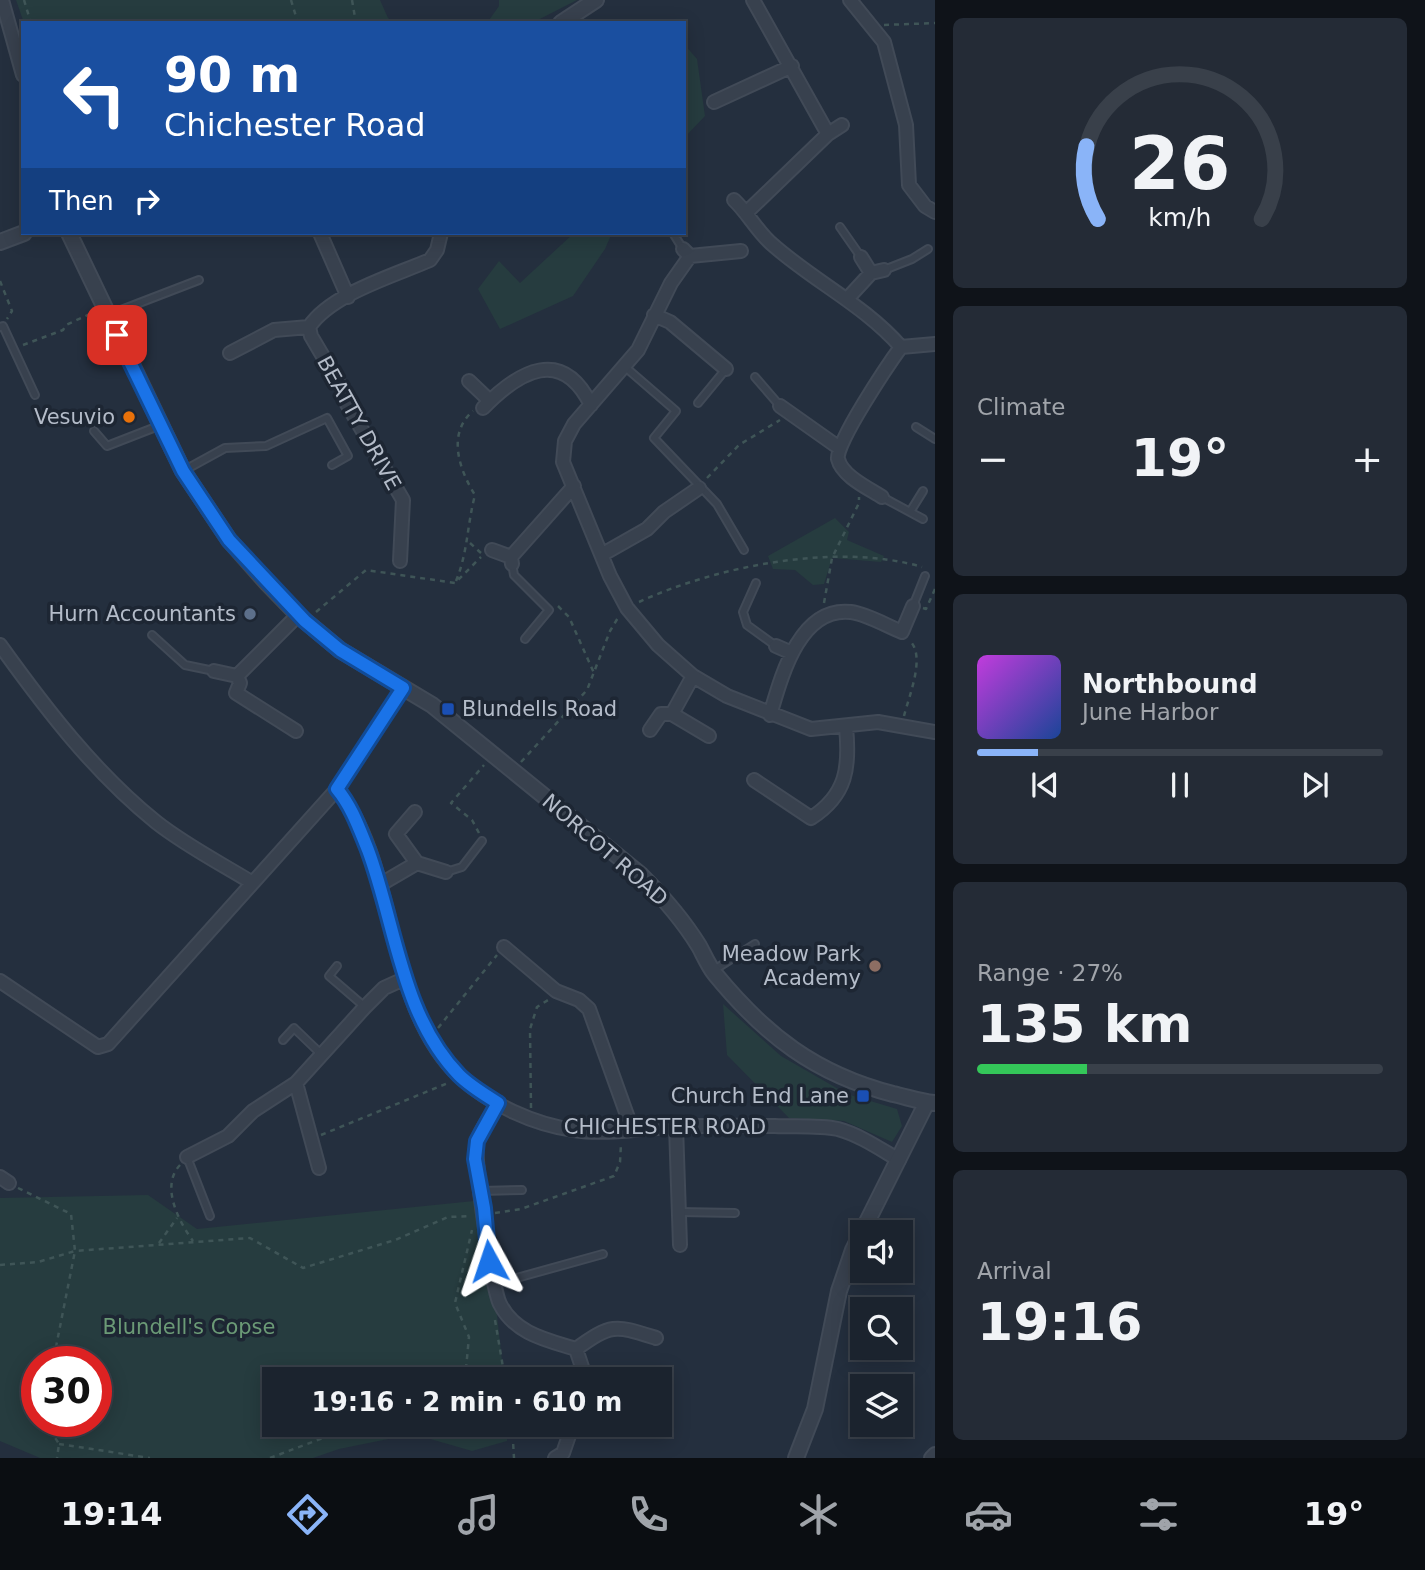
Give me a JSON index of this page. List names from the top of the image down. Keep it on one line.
{"streets":{"street":["BEATTY DRIVE","NORCOT ROAD","CHICHESTER ROAD"]},"parks":["Blundell's Copse"],"places":{"other":["Vesuvio","Hurn Accountants","Meadow Park Academy"],"transit":["Blundells Road","Church End Lane"]},"page":{"turn":["90 m","Chichester Road"],"then":"Then","tile":["Climate",["Range · 27%","135 km"],["Arrival","19:16"]],"heat":["−","19°","+"],"song":["Northbound","June Harbor"],"limit":"30","trip":"19:16 · 2 min · 610 m","tabs":["19:14","19°"],"gauge":["26","km/h"]}}
